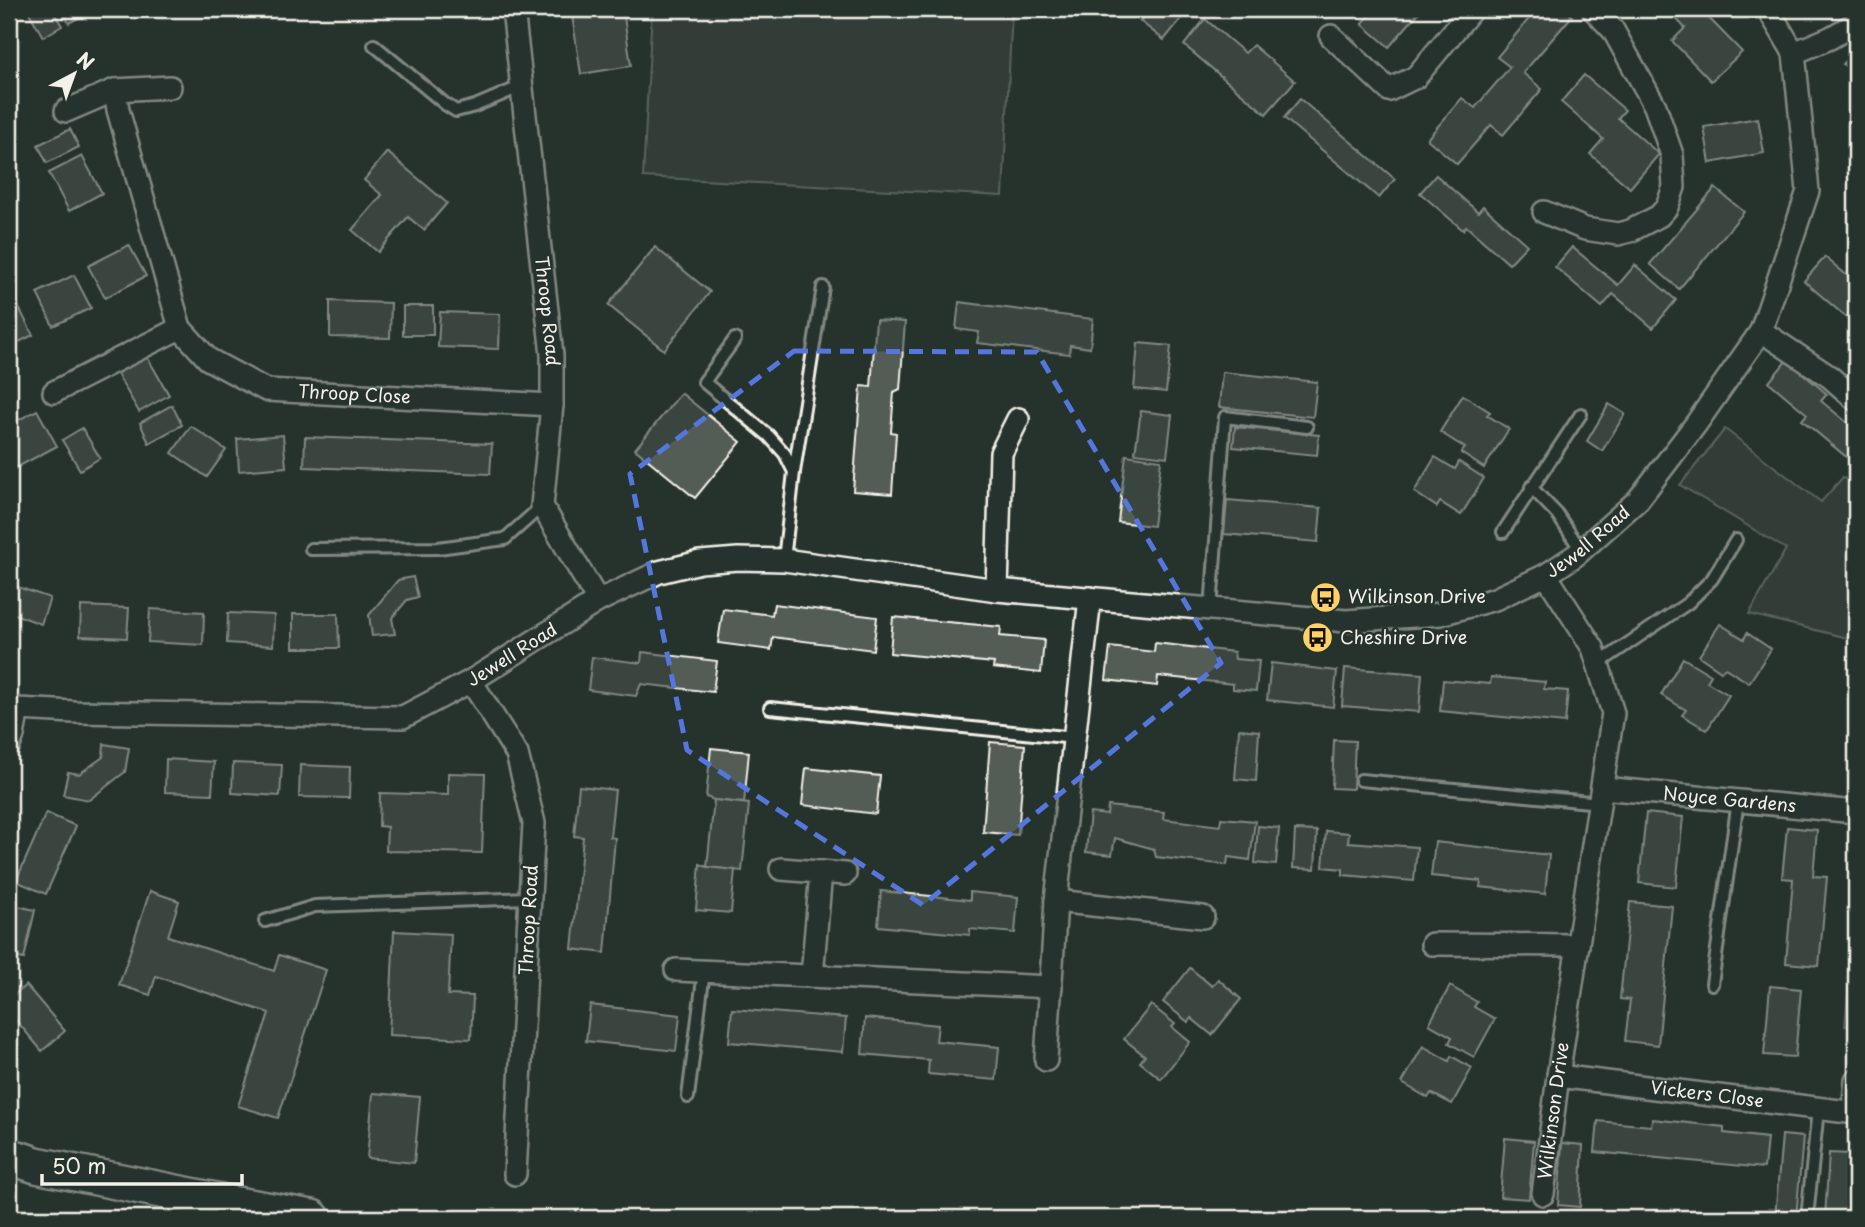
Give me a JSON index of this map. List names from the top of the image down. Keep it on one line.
{"streets":{"street":["Throop Road","Throop Close","Jewell Road","Noyce Gardens","Vickers Close","Wilkinson Drive"]},"crossings":[["Throop Road","Throop Close"],["Throop Road","Jewell Road"],["Jewell Road","Wilkinson Drive"],["Noyce Gardens","Wilkinson Drive"],["Vickers Close","Wilkinson Drive"]],"places":{"bus stop":["Wilkinson Drive","Cheshire Drive"]},"scale_bar":"50 m","north":"top right"}
